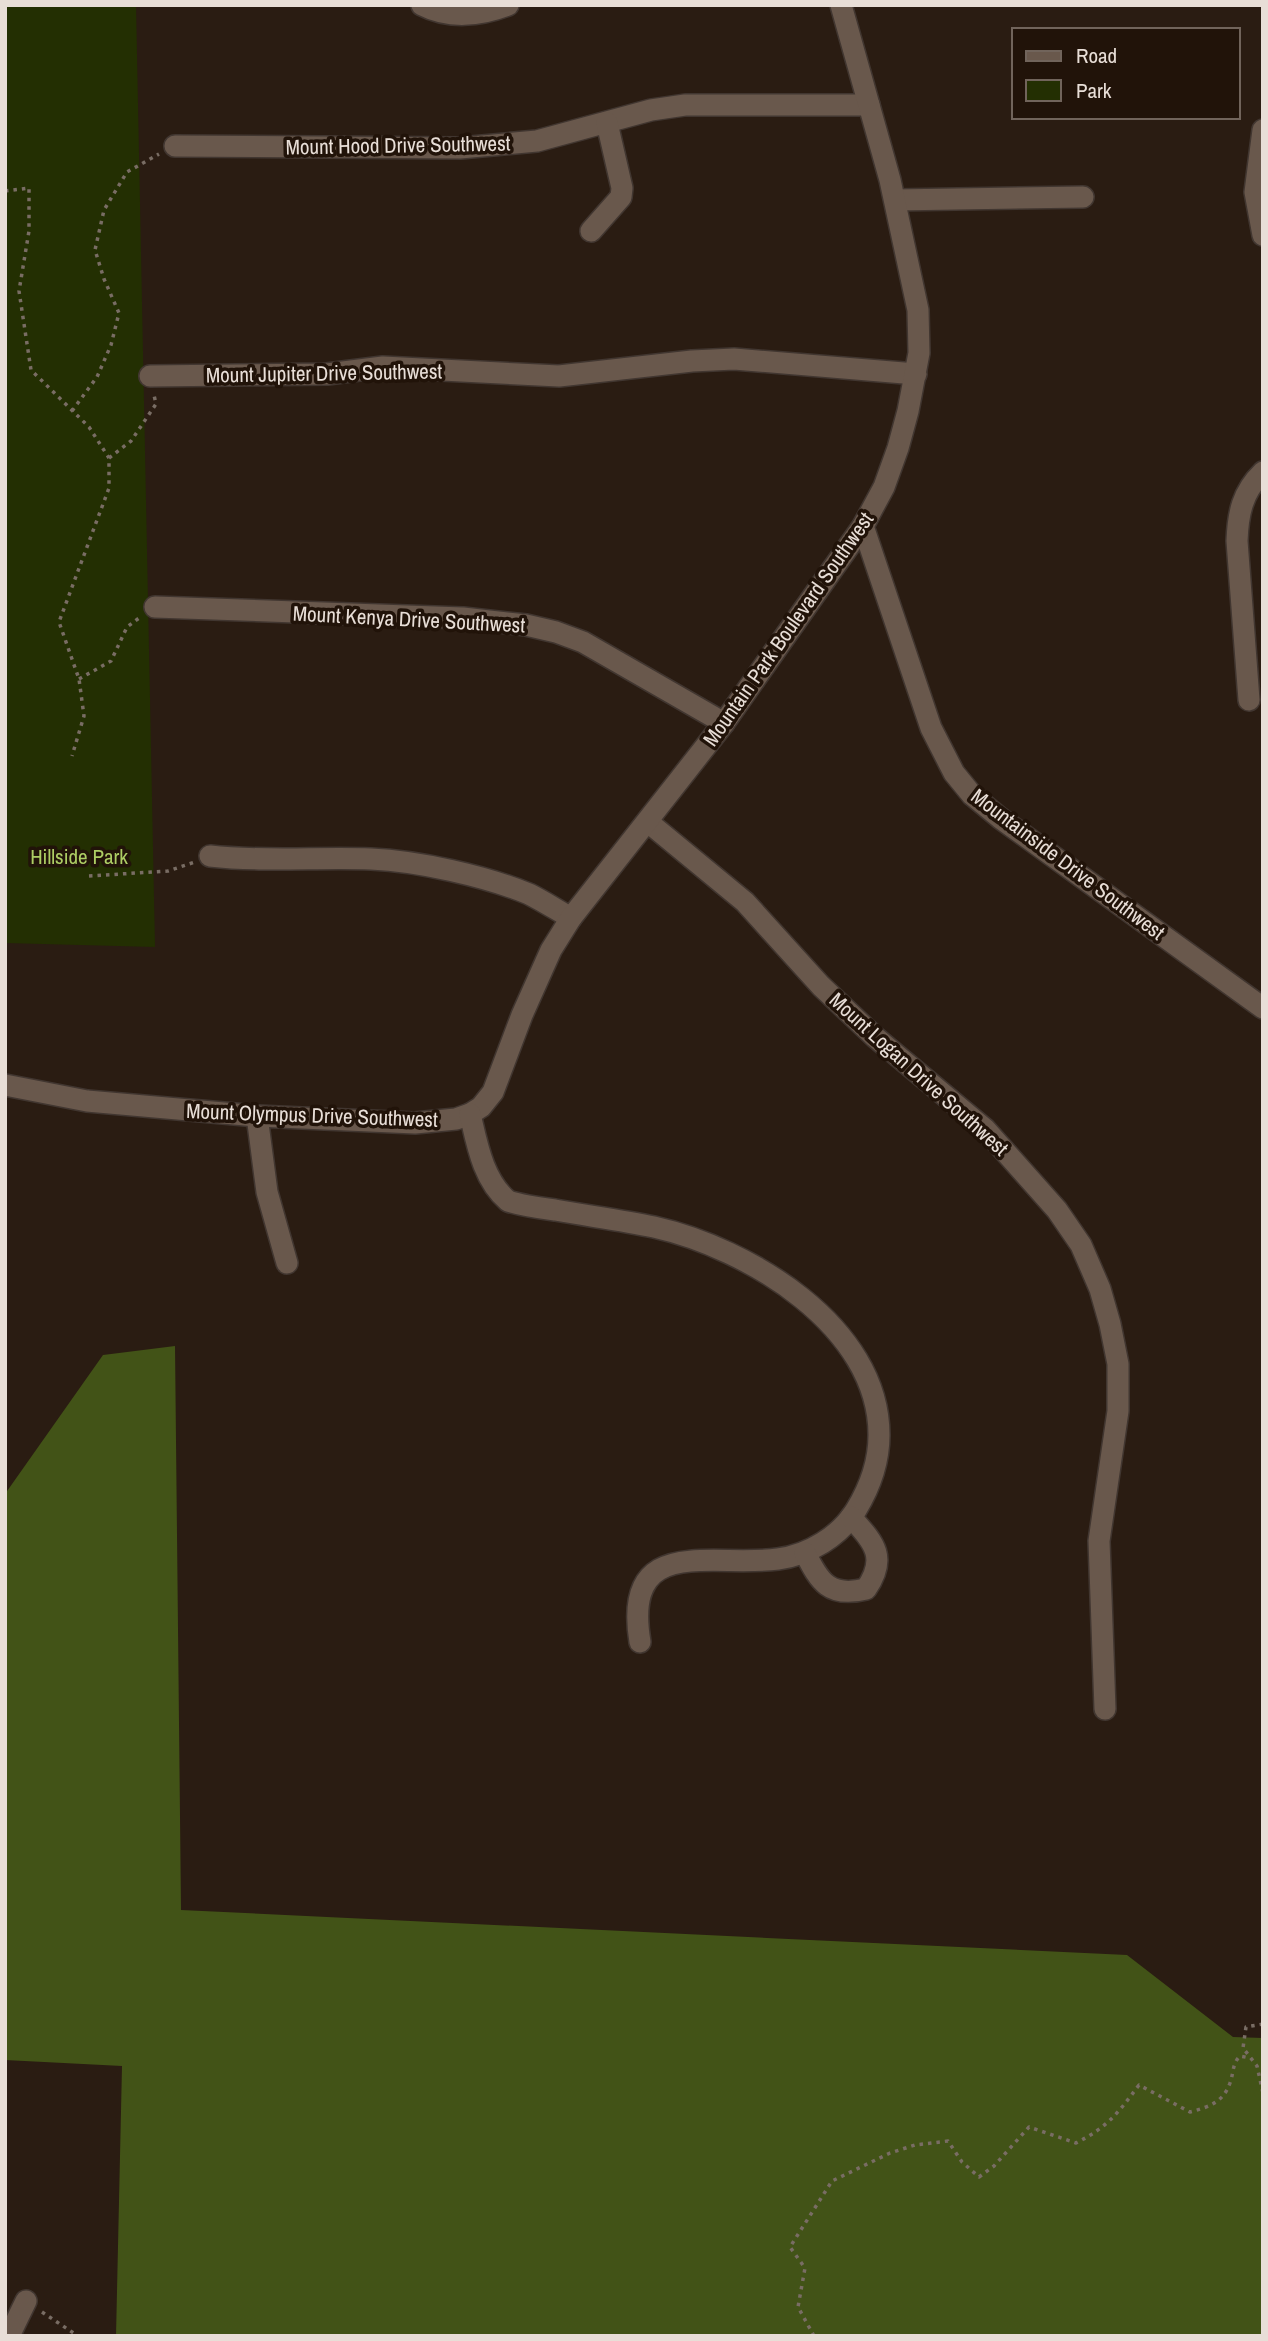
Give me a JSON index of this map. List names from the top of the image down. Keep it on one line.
{"streets":{"street":["Mount Hood Drive Southwest","Mount Jupiter Drive Southwest","Mount Kenya Drive Southwest","Mountain Park Boulevard Southwest","Mountainside Drive Southwest","Mount Logan Drive Southwest","Mount Olympus Drive Southwest"]},"crossings":[["Mount Hood Drive Southwest","Mountain Park Boulevard Southwest"],["Mount Jupiter Drive Southwest","Mountain Park Boulevard Southwest"],["Mount Kenya Drive Southwest","Mountain Park Boulevard Southwest"],["Mountain Park Boulevard Southwest","Mountainside Drive Southwest"],["Mountain Park Boulevard Southwest","Mount Logan Drive Southwest"],["Mountain Park Boulevard Southwest","Mount Olympus Drive Southwest"]],"parks":["Hillside Park"],"legend":["Road","Park"]}
